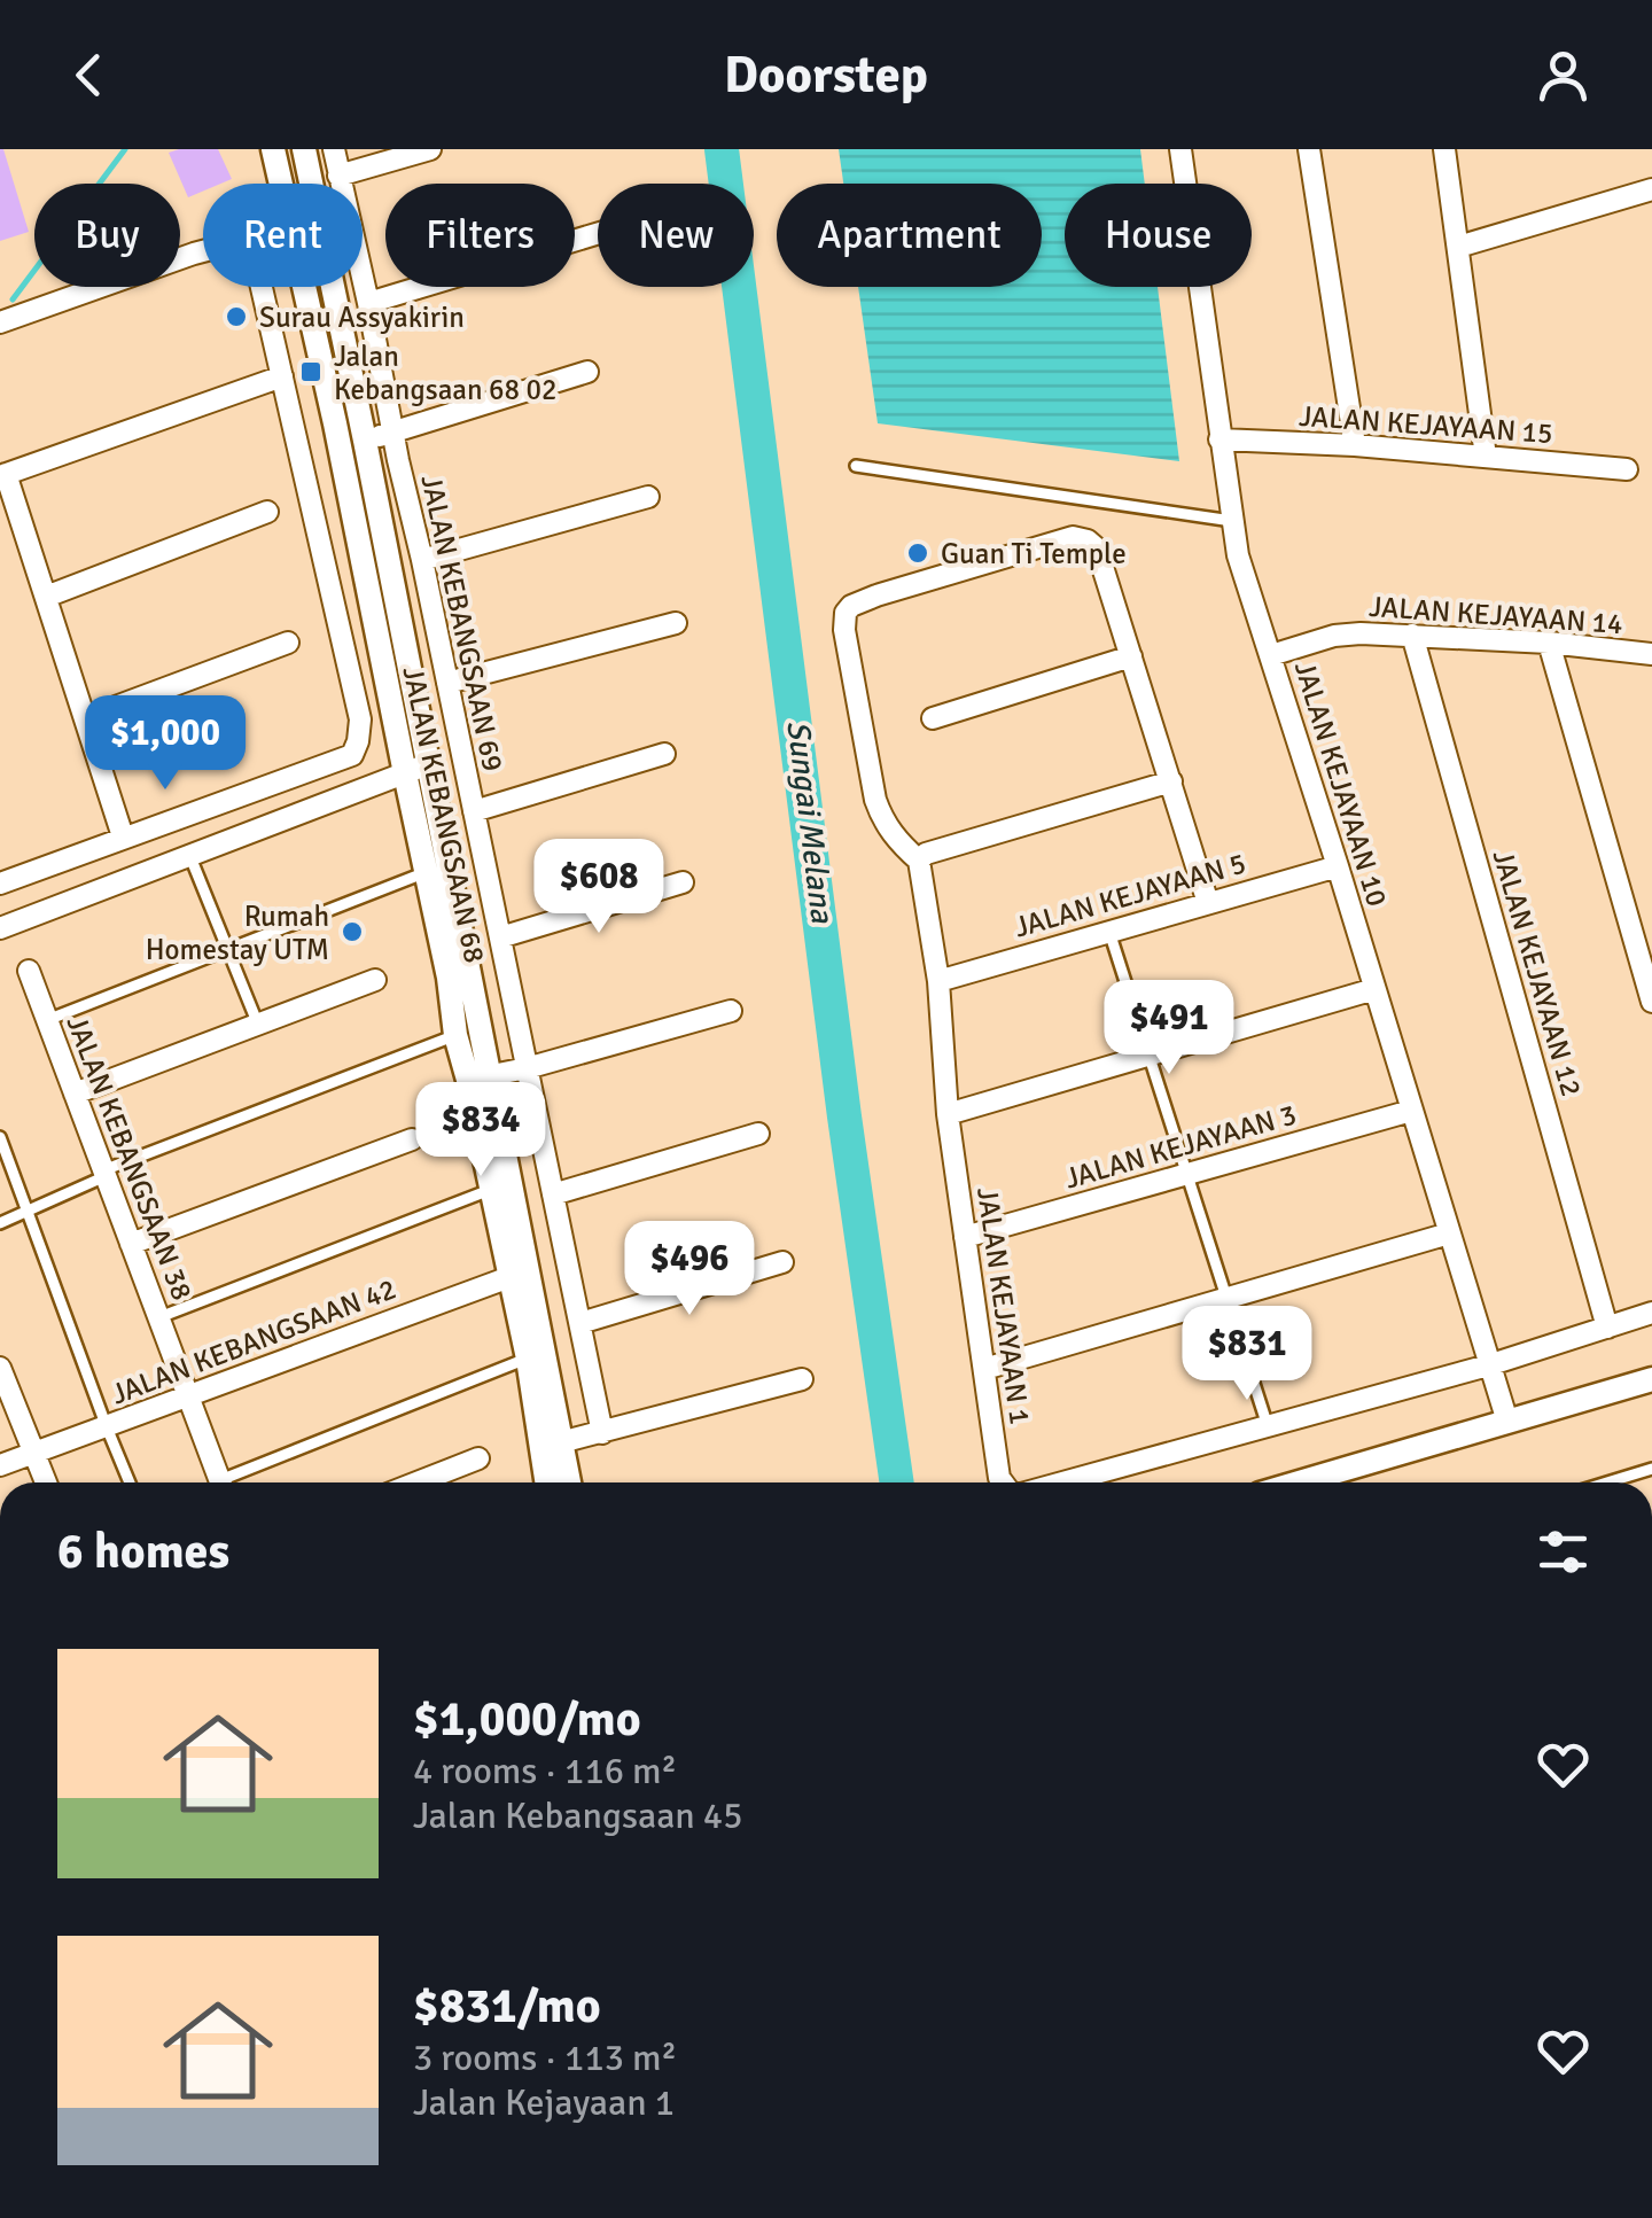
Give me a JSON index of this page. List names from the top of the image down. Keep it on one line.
{"streets":{"street":["JALAN KEJAYAAN 15","JALAN KEJAYAAN 14","JALAN KEBANGSAAN 69","JALAN KEJAYAAN 10","JALAN KEBANGSAAN 68","JALAN KEJAYAAN 5","JALAN KEJAYAAN 12","JALAN KEJAYAAN 3","JALAN KEBANGSAAN 38","JALAN KEJAYAAN 1","JALAN KEBANGSAAN 42"]},"crossings":[["JALAN KEJAYAAN 15","JALAN KEJAYAAN 10"],["JALAN KEJAYAAN 14","JALAN KEJAYAAN 10"],["JALAN KEJAYAAN 14","JALAN KEJAYAAN 12"],["JALAN KEJAYAAN 10","JALAN KEJAYAAN 5"],["JALAN KEJAYAAN 10","JALAN KEJAYAAN 3"],["JALAN KEJAYAAN 10","JALAN KEJAYAAN 1"],["JALAN KEBANGSAAN 68","JALAN KEBANGSAAN 42"],["JALAN KEJAYAAN 5","JALAN KEJAYAAN 1"],["JALAN KEJAYAAN 12","JALAN KEJAYAAN 1"],["JALAN KEJAYAAN 3","JALAN KEJAYAAN 1"],["JALAN KEBANGSAAN 38","JALAN KEBANGSAAN 42"]],"water":["Sungai Melana"],"places":{"other":["Surau Assyakirin","Guan Ti Temple","Rumah Homestay UTM"],"transit":["Jalan Kebangsaan 68 02"]},"page":{"header":"Doorstep","chip":["Buy","Rent","Filters","New","Apartment","House"],"price":["$1,000","$608","$491","$834","$496","$831"],"heading":"6 homes","list":[{"name":"$1,000/mo","note":"4 rooms · 116 m² · Jalan Kebangsaan 45"},{"name":"$831/mo","note":"3 rooms · 113 m² · Jalan Kejayaan 1"}]}}
